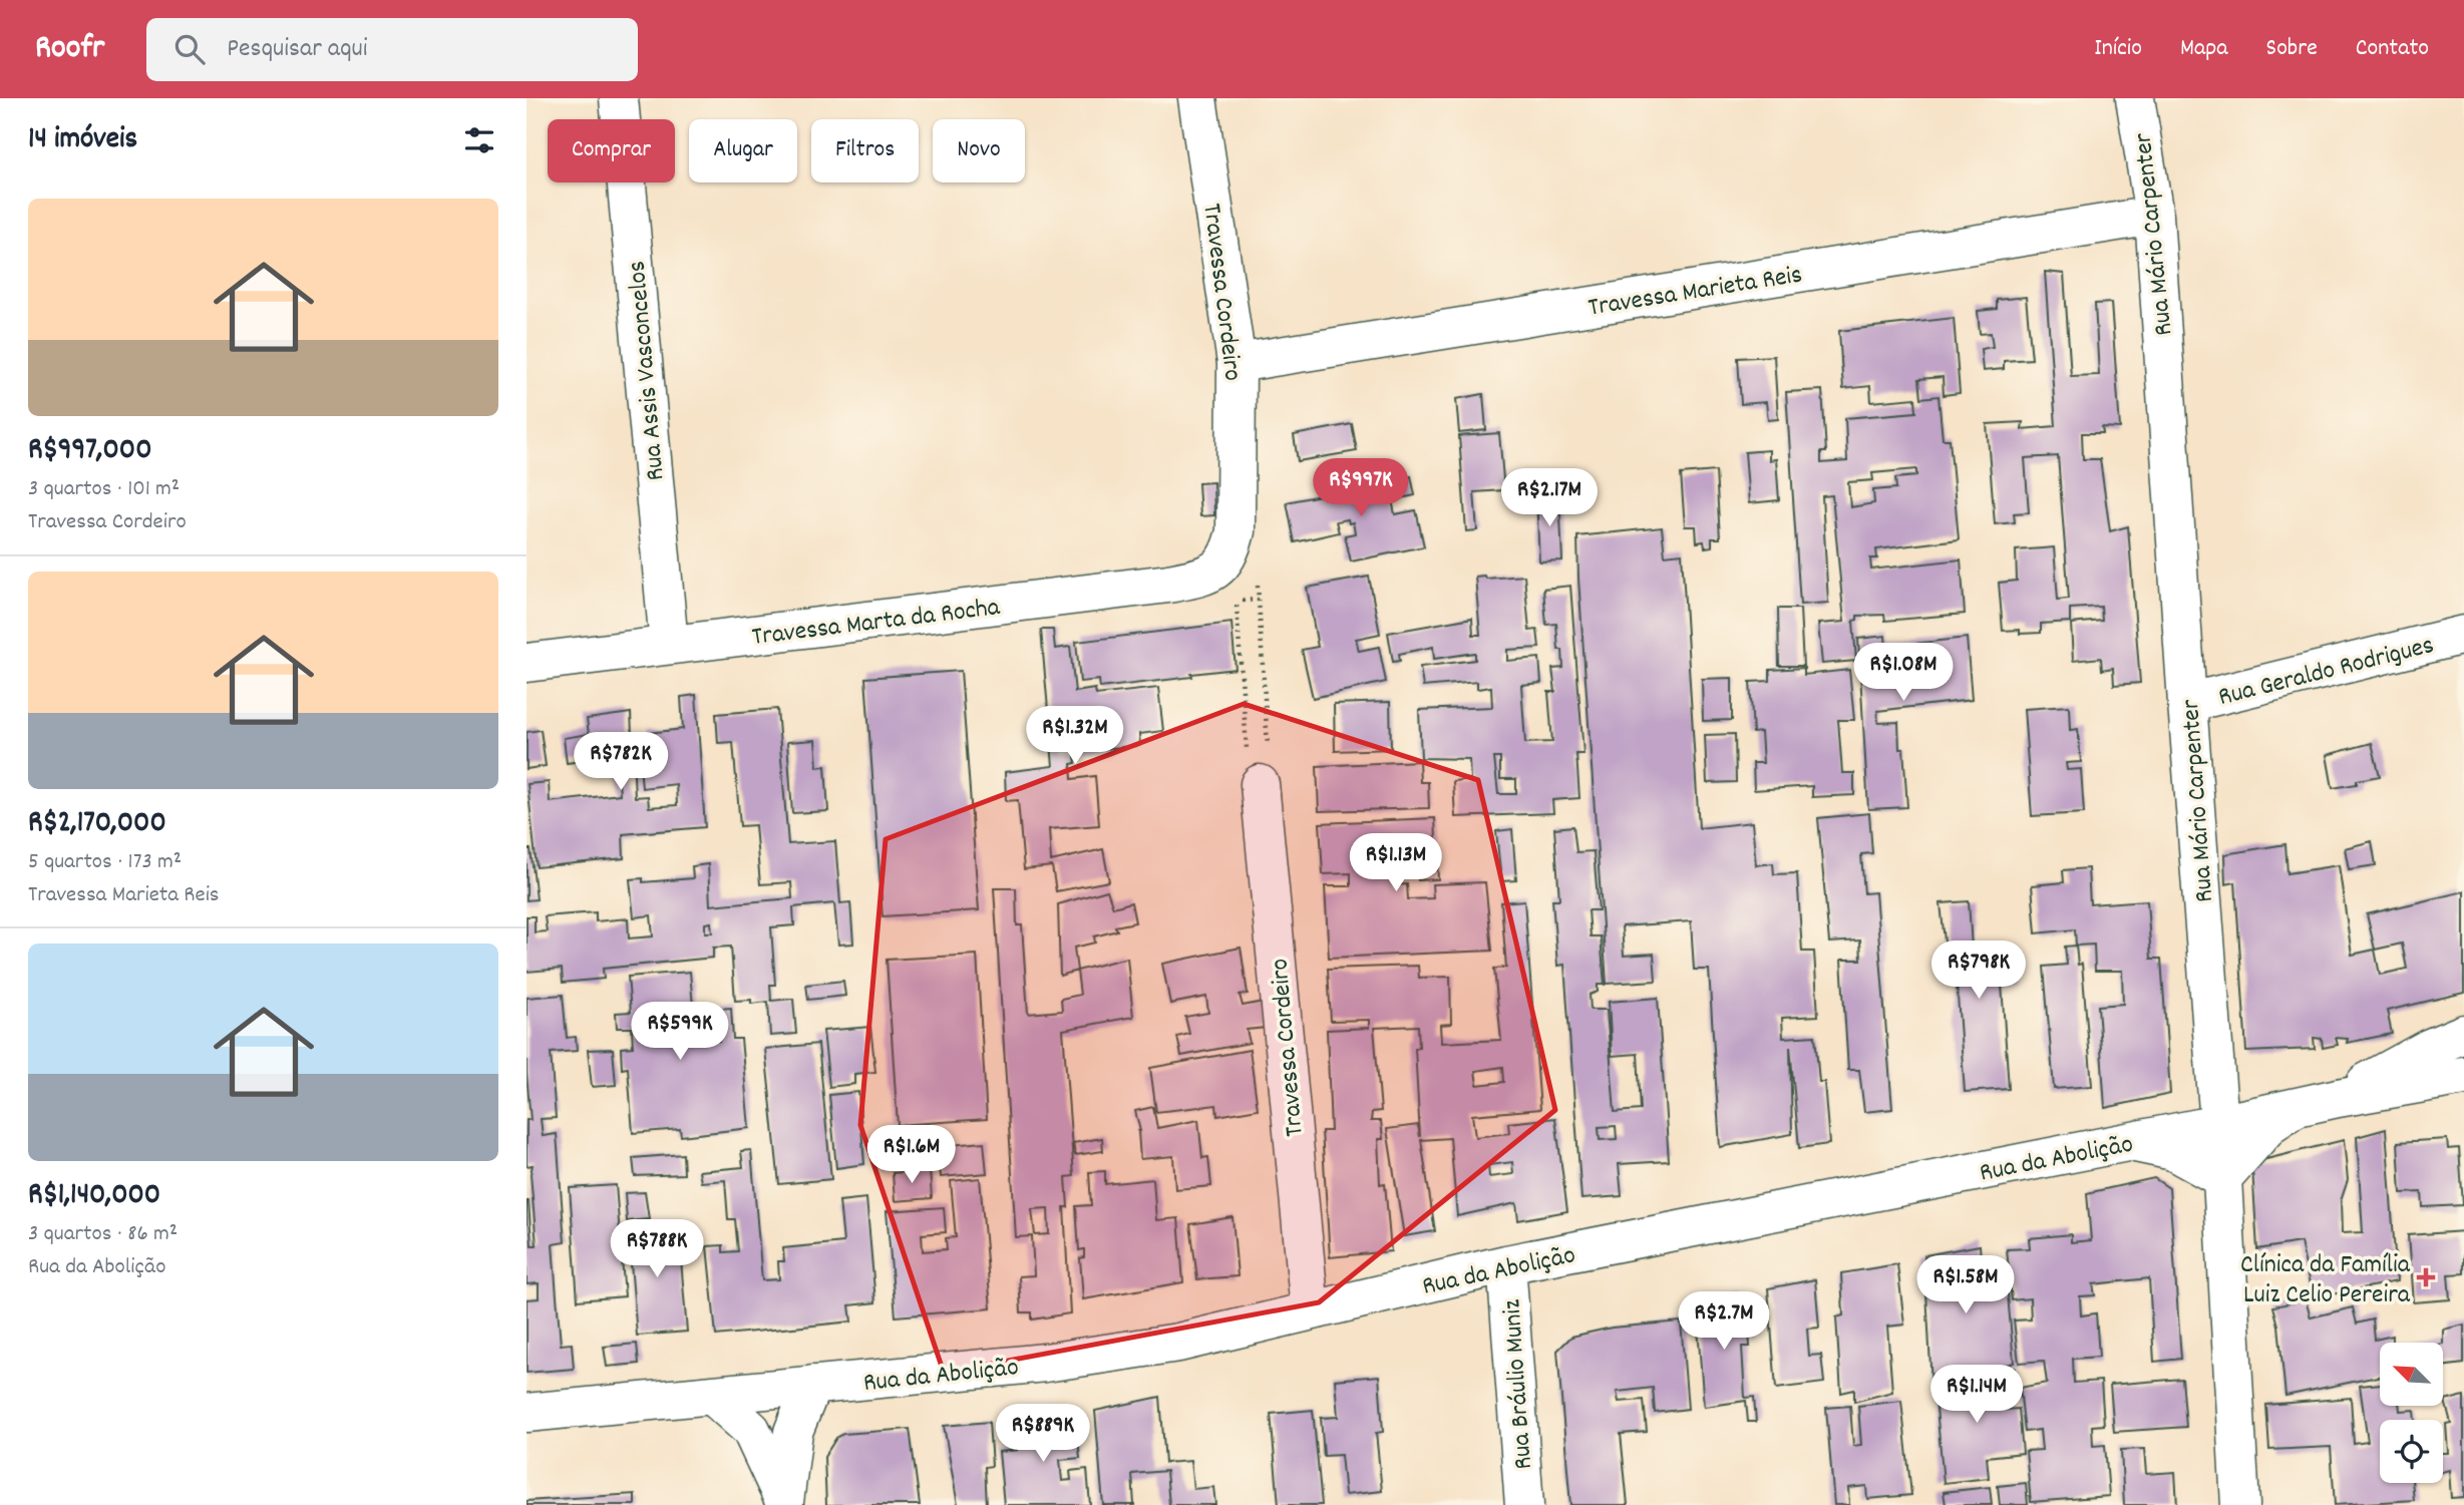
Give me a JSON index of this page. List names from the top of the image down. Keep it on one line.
{"streets":{"street":["Rua Mário Carpenter","Travessa Marieta Reis","Travessa Cordeiro","Rua Assis Vasconcelos","Travessa Marta da Rocha","Rua Geraldo Rodrigues","Rua da Abolição","Rua Bráulio Muniz"]},"crossings":[["Rua Mário Carpenter","Travessa Marieta Reis"],["Rua Mário Carpenter","Rua Geraldo Rodrigues"],["Rua Mário Carpenter","Rua da Abolição"],["Travessa Marieta Reis","Travessa Cordeiro"],["Travessa Cordeiro","Travessa Marta da Rocha"],["Travessa Cordeiro","Rua da Abolição"],["Rua Assis Vasconcelos","Travessa Marta da Rocha"],["Rua da Abolição","Rua Bráulio Muniz"]],"places":{"health":["Clínica da Família Luiz Celio Pereira"]},"north":"top left","page":{"header":"Roofr","search":"Pesquisar aqui","nav":["Início","Mapa","Sobre","Contato"],"heading":"14 imóveis","chip":["Comprar","Alugar","Filtros","Novo"],"list":[{"name":"R$997,000","note":"3 quartos · 101 m² · Travessa Cordeiro"},{"name":"R$2,170,000","note":"5 quartos · 173 m² · Travessa Marieta Reis"},{"name":"R$1,140,000","note":"3 quartos · 86 m² · Rua da Abolição"}],"price":["R$997K","R$2.17M","R$1.08M","R$1.32M","R$782K","R$1.13M","R$798K","R$599K","R$1.6M","R$788K","R$1.58M","R$2.7M","R$1.14M","R$889K"]}}
